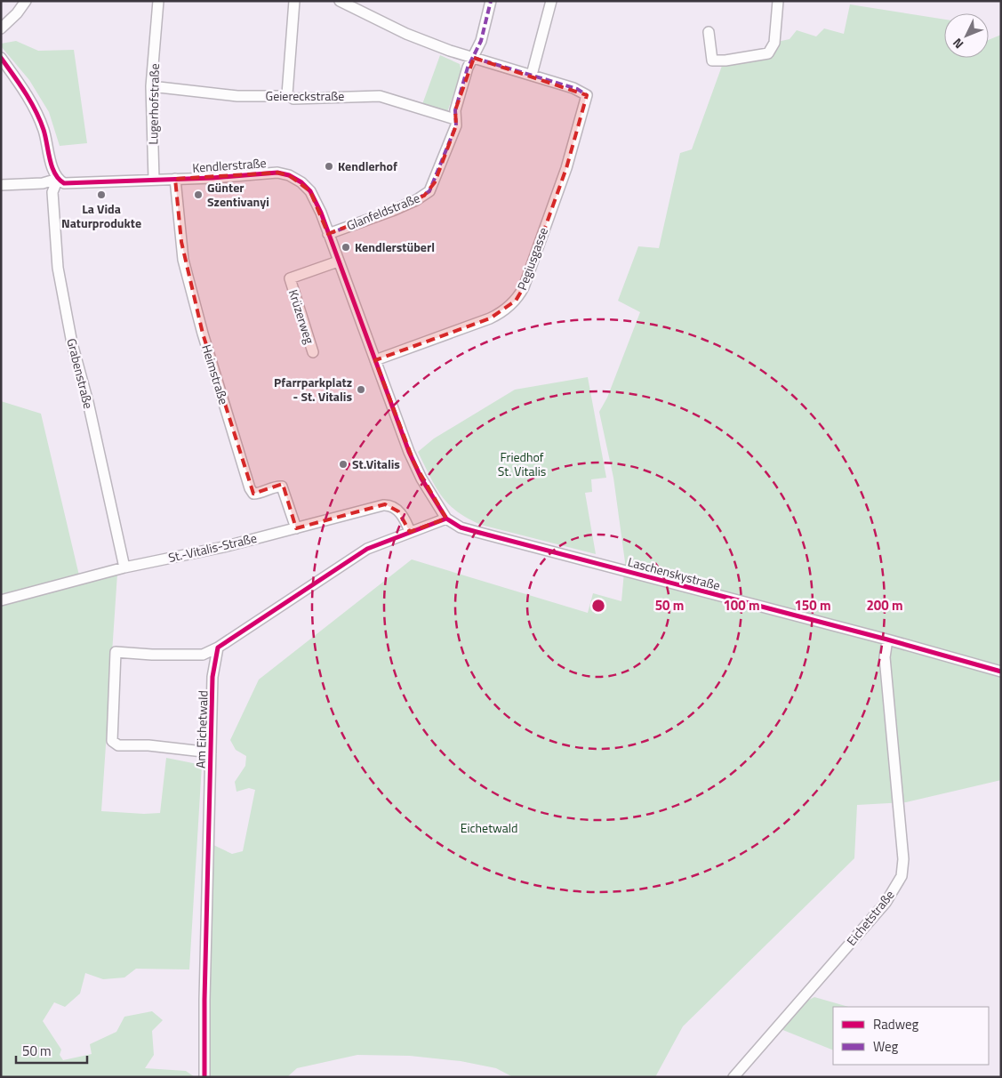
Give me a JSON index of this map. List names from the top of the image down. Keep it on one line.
{"streets":{"street":["Geiereckstraße","Lugerhofstraße","Kendlerstraße","Glanfeldstraße","Pegiusgasse","Krüzerweg","Grabenstraße","Heimstraße","St.-Vitalis-Straße","Laschenskystraße","Am Eichetwald","Eichetstraße"]},"crossings":[["Geiereckstraße","Lugerhofstraße"],["Geiereckstraße","Glanfeldstraße"],["Lugerhofstraße","Kendlerstraße"],["Kendlerstraße","Glanfeldstraße"],["Kendlerstraße","Pegiusgasse"],["Kendlerstraße","Krüzerweg"],["Kendlerstraße","Grabenstraße"],["Kendlerstraße","Heimstraße"],["Kendlerstraße","Laschenskystraße"],["Kendlerstraße","Am Eichetwald"],["Grabenstraße","St.-Vitalis-Straße"],["Heimstraße","St.-Vitalis-Straße"],["St.-Vitalis-Straße","Am Eichetwald"],["Laschenskystraße","Am Eichetwald"],["Laschenskystraße","Eichetstraße"]],"parks":["Friedhof St. Vitalis","Eichetwald"],"places":["Kendlerhof","La Vida Naturprodukte","Günter Szentivanyi","Kendlerstüberl","Pfarrparkplatz - St. Vitalis","St.Vitalis"],"legend":["Radweg","Weg"],"scale_bar":"50 m","north":"bottom left","rings":["50 m","100 m","150 m","200 m"]}
